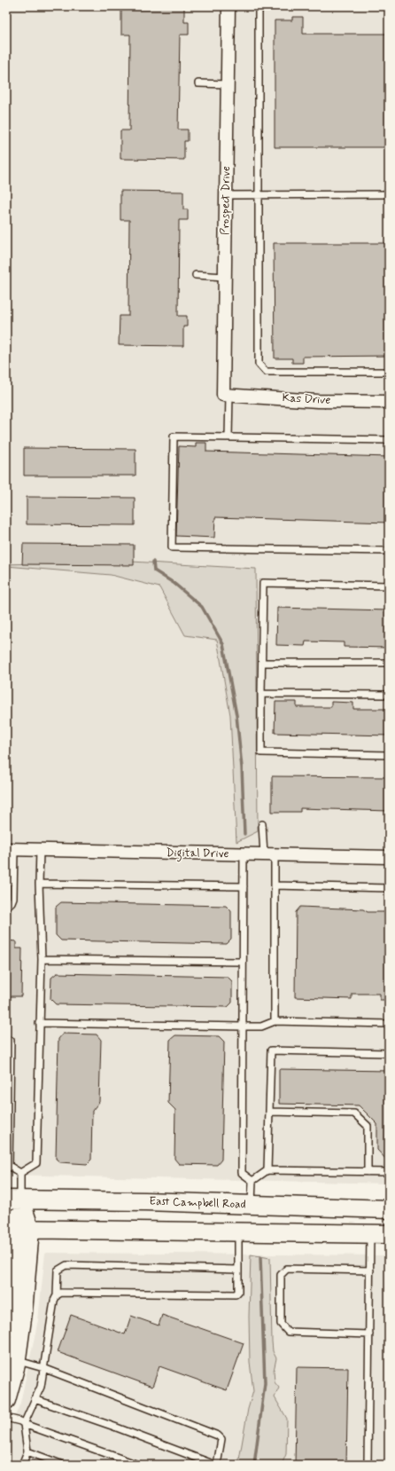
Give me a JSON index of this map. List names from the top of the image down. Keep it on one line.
{"streets":{"main road":["East Campbell Road"],"street":["Prospect Drive","Kas Drive","Digital Drive"]},"crossings":[["Prospect Drive","Kas Drive"]]}
